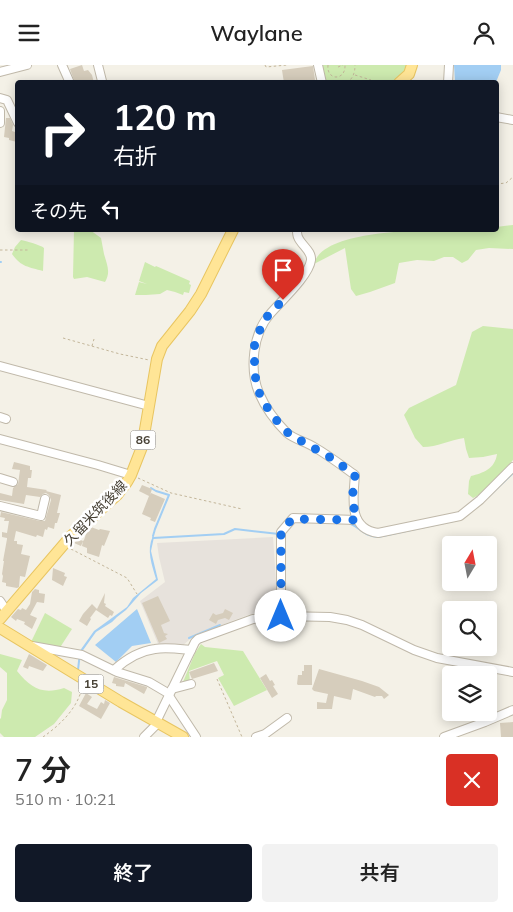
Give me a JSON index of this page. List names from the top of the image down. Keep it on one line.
{"streets":{"main road":["86","久留米筑後線","15"]},"north":"top","page":{"header":"Waylane","turn":["120 m","右折"],"then":"その先","heading":["7 分","510 m · 10:21"],"buttons":["終了","共有"]}}
